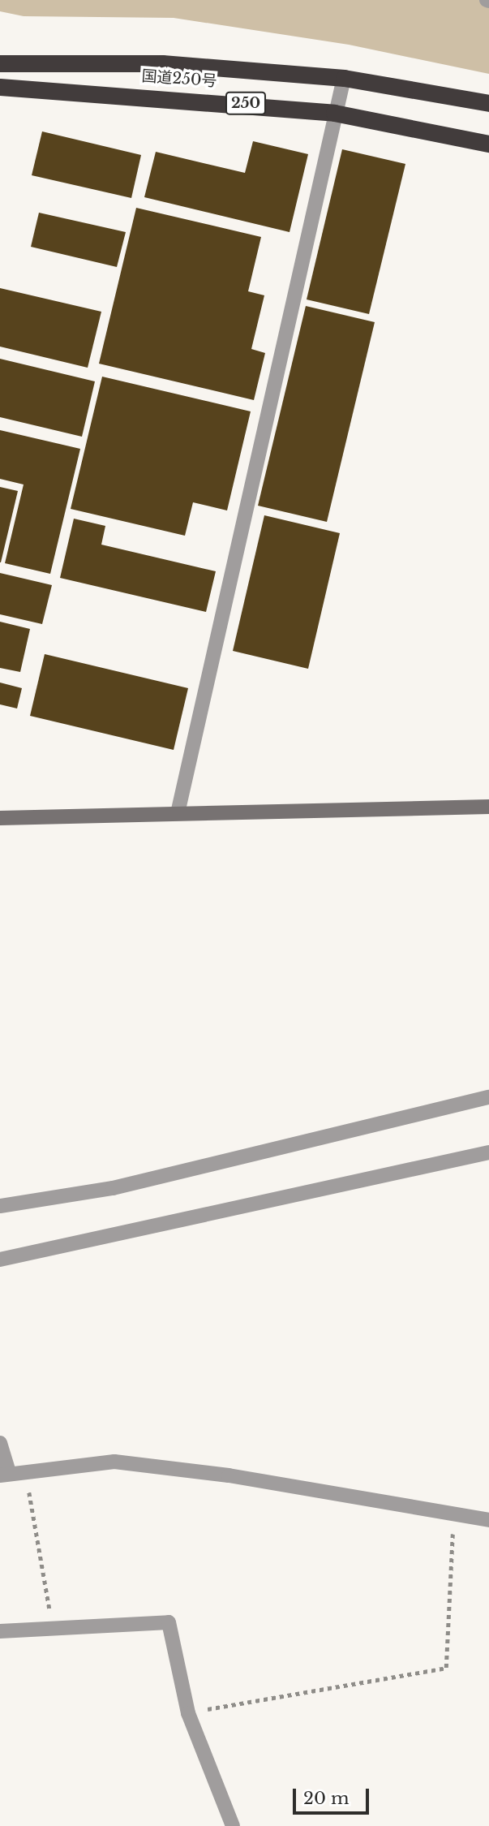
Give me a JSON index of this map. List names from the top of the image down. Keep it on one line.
{"streets":{"highway":["国道250号","250"]},"scale_bar":"20 m"}
